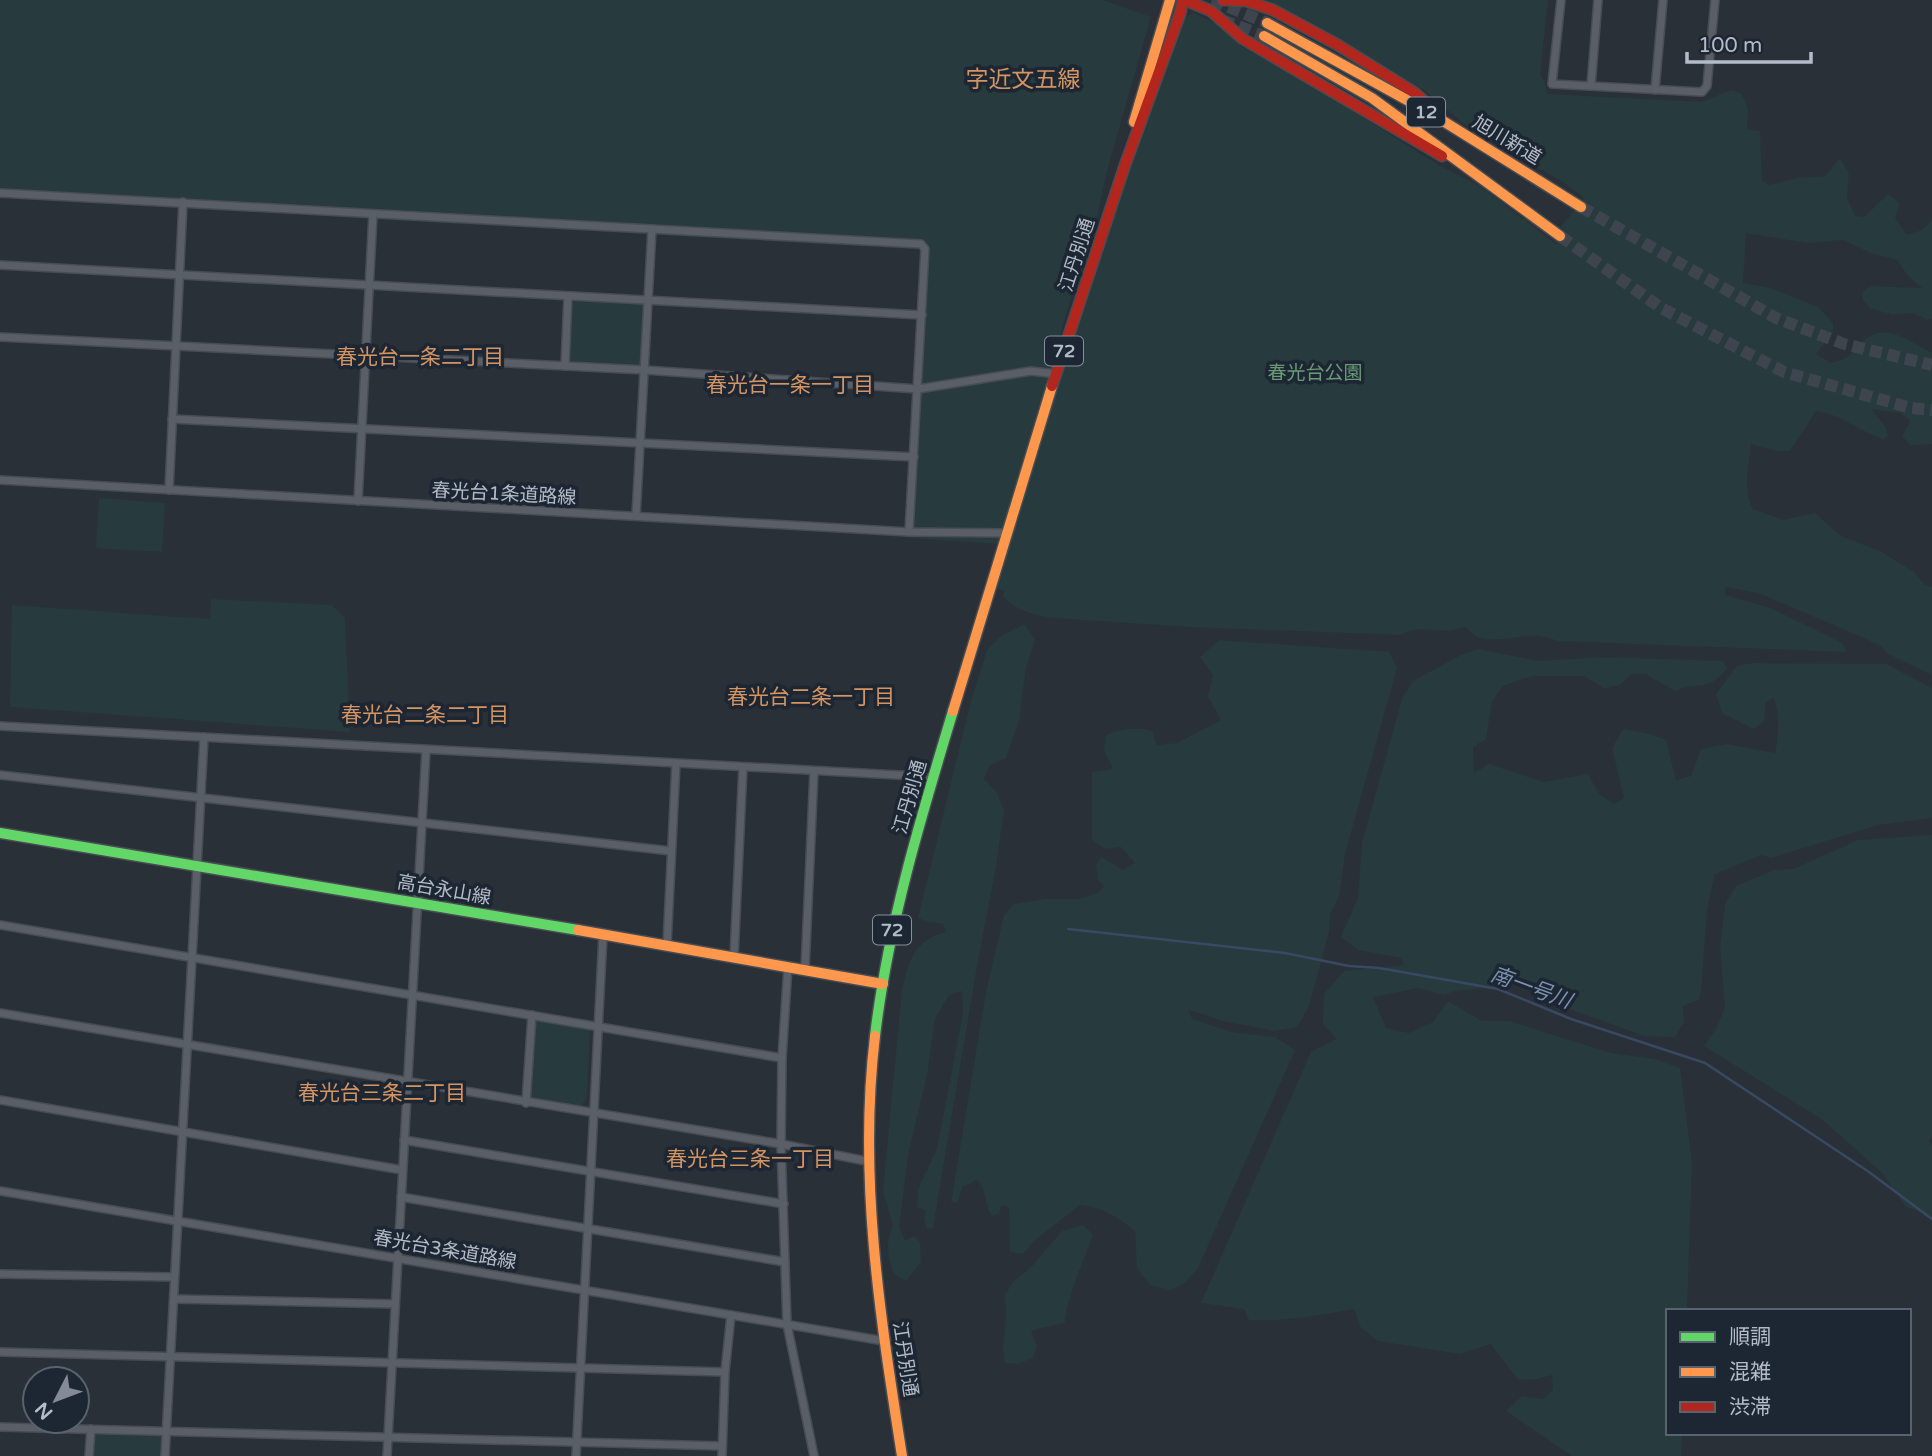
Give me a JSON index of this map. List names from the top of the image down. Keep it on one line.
{"streets":{"main road":["12","旭川新道","江丹別通","72","高台永山線"],"street":["春光台1条道路線","春光台3条道路線"]},"crossings":[["12","旭川新道"],["12","江丹別通"],["江丹別通","春光台1条道路線"],["江丹別通","高台永山線"],["江丹別通","春光台3条道路線"]],"districts":["字近文五線","春光台一条二丁目","春光台一条一丁目","春光台二条一丁目","春光台二条二丁目","春光台三条二丁目","春光台三条一丁目"],"water":["南一号川"],"parks":["春光台公園"],"legend":["順調","混雑","渋滞"],"scale_bar":"100 m","north":"bottom left"}
